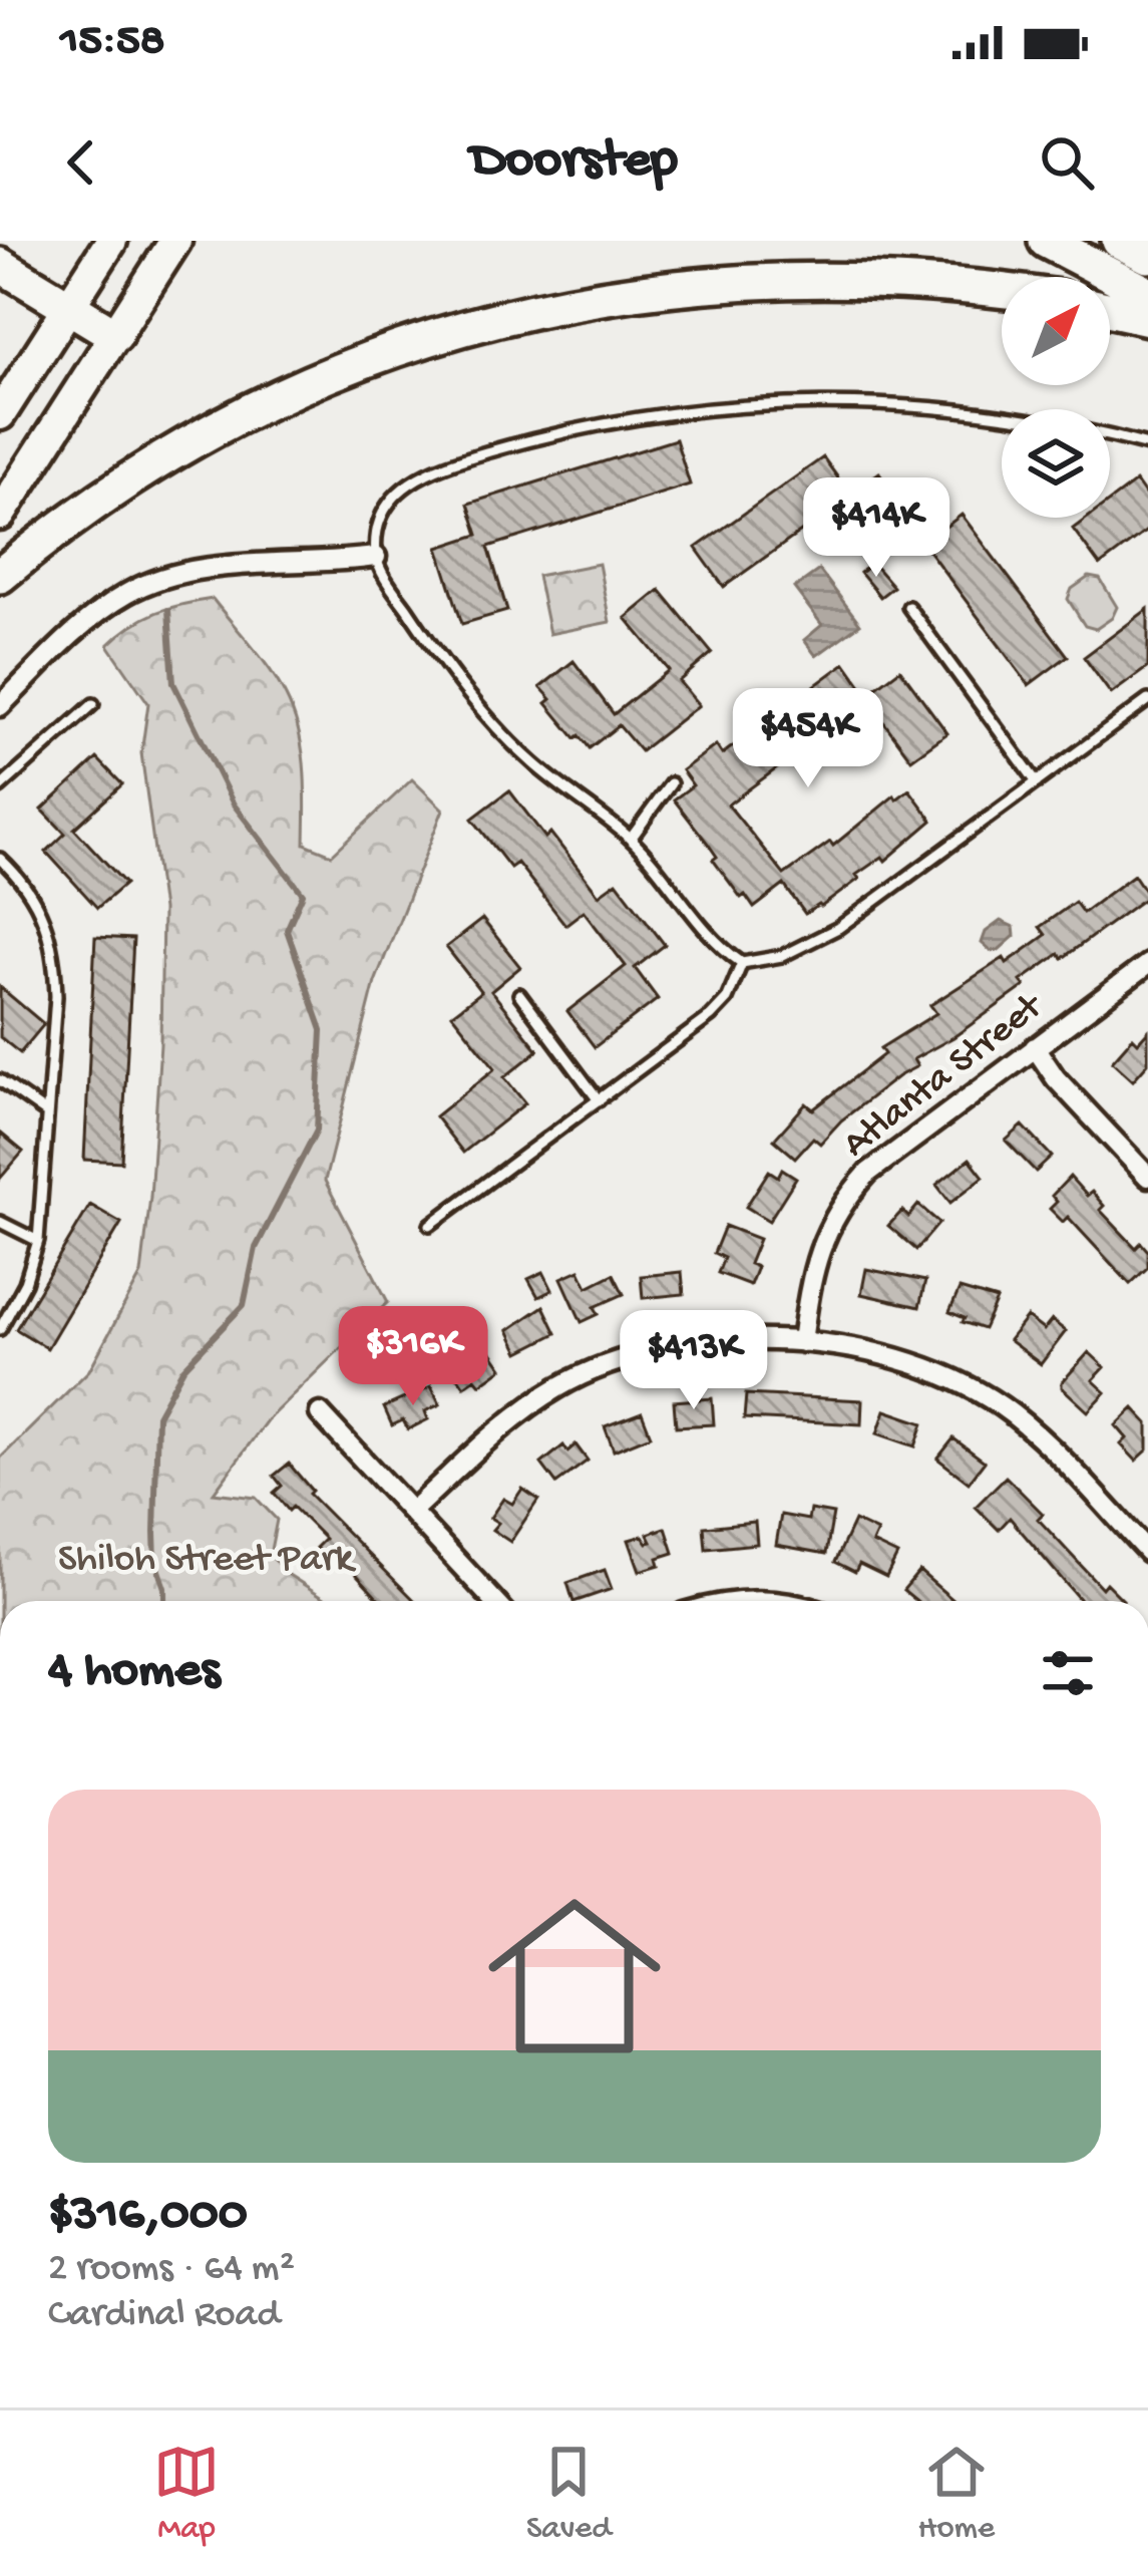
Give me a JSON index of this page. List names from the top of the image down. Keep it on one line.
{"streets":{"street":["Atlanta Street"]},"parks":["Shiloh Street Park"],"north":"top right","page":{"status":"15:58","header":"Doorstep","price":["$414K","$454K","$316K","$413K"],"heading":"4 homes","list":[{"name":"$316,000","note":"2 rooms · 64 m² · Cardinal Road"}],"tabs":["Map","Saved","Home"]}}
